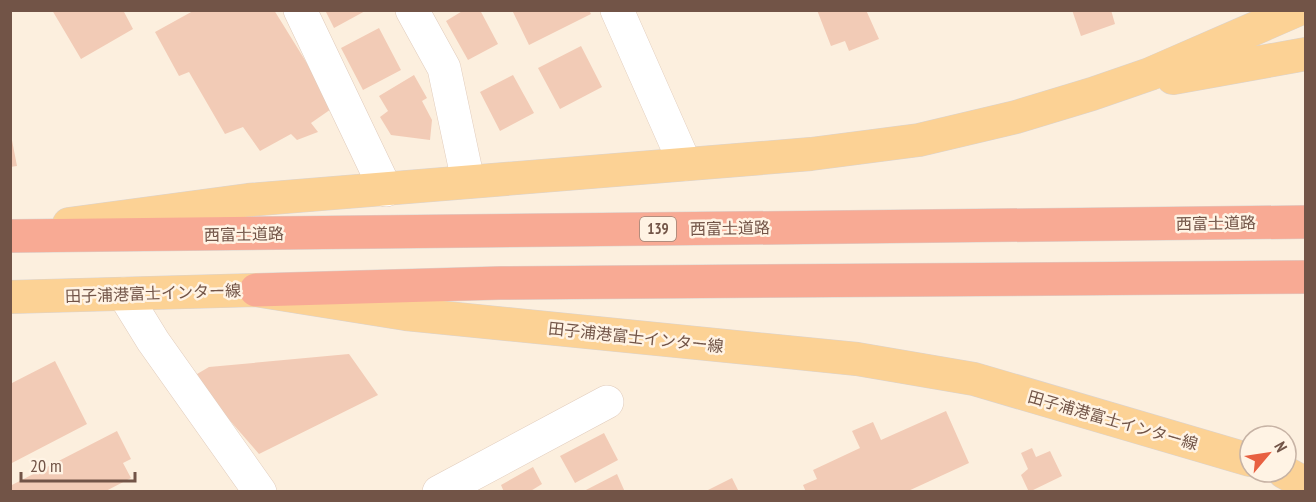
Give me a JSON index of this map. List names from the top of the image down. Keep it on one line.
{"streets":{"highway":["西富士道路","139"],"main road":["田子浦港富士インター線"]},"scale_bar":"20 m","north":"top right"}
